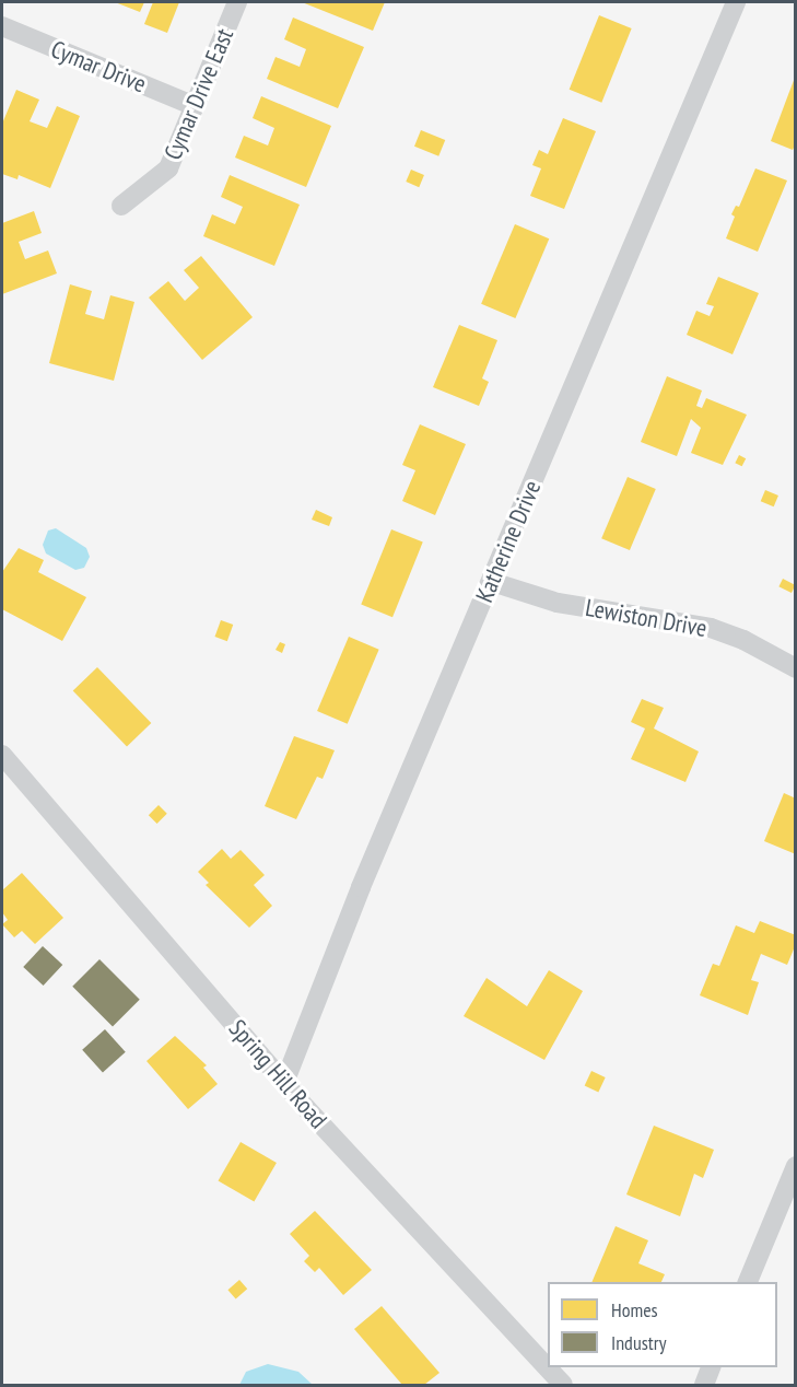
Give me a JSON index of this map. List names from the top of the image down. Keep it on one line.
{"streets":{"street":["Cymar Drive","Cymar Drive East","Katherine Drive","Lewiston Drive","Spring Hill Road"]},"crossings":[["Cymar Drive","Cymar Drive East"],["Katherine Drive","Lewiston Drive"],["Katherine Drive","Spring Hill Road"]],"legend":["Homes","Industry"]}
